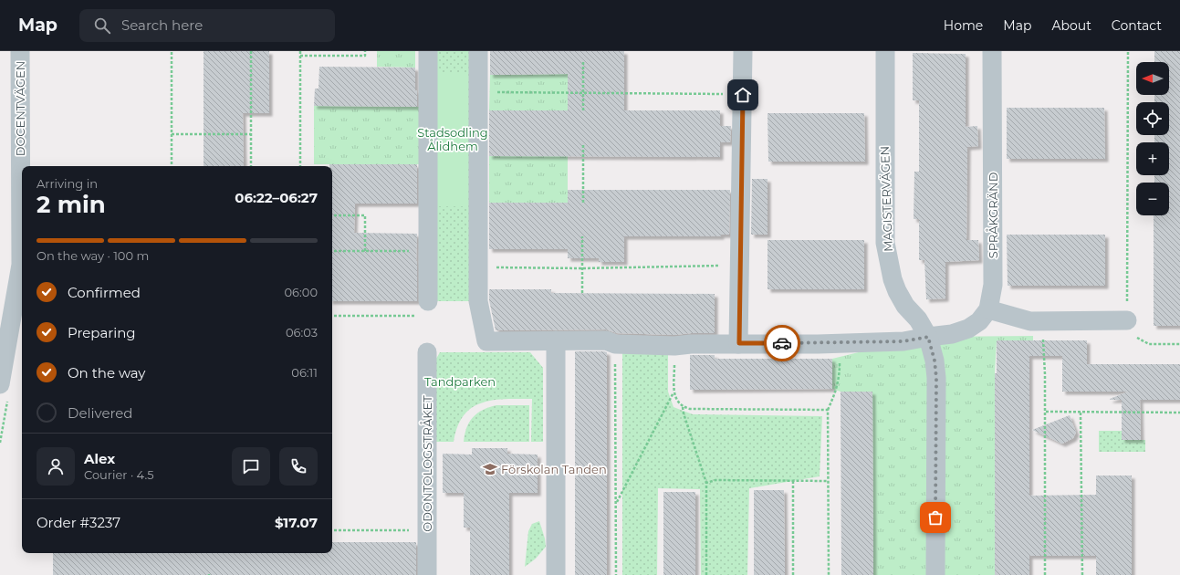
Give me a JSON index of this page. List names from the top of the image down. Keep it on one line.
{"streets":{"street":["DOCENTVÄGEN","MAGISTERVÄGEN","SPRÅKGRÄND","ODONTOLOGSTRÅKET"]},"parks":["Stadsodling Ålidhem","Tandparken"],"places":{"school or university":["Förskolan Tanden"]},"north":"left","page":{"header":"Map","search":"Search here","nav":["Home","Map","About","Contact"],"map_buttons":["+","−"],"heading":["2 min","Arriving in","06:22–06:27"],"panel":["Alex","Courier · 4.5","Order #3237","$17.07"],"bar":"On the way · 100 m","list":[["Confirmed","06:00"],["Preparing","06:03"],["On the way","06:11"],"Delivered"]}}
